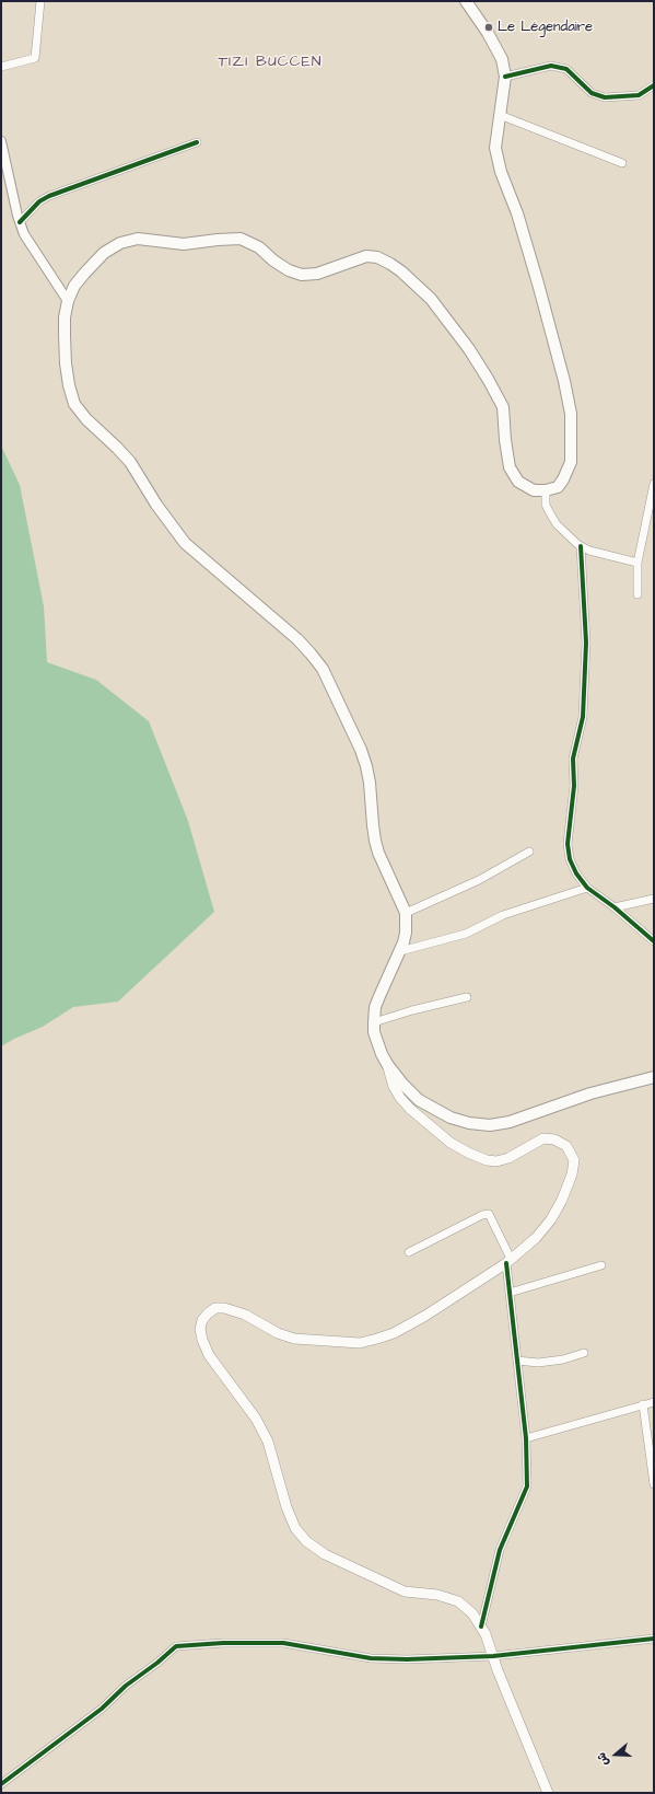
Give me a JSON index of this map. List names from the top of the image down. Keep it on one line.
{"districts":["TIZI BUCCEN"],"places":["Le Légendaire"],"north":"left"}
